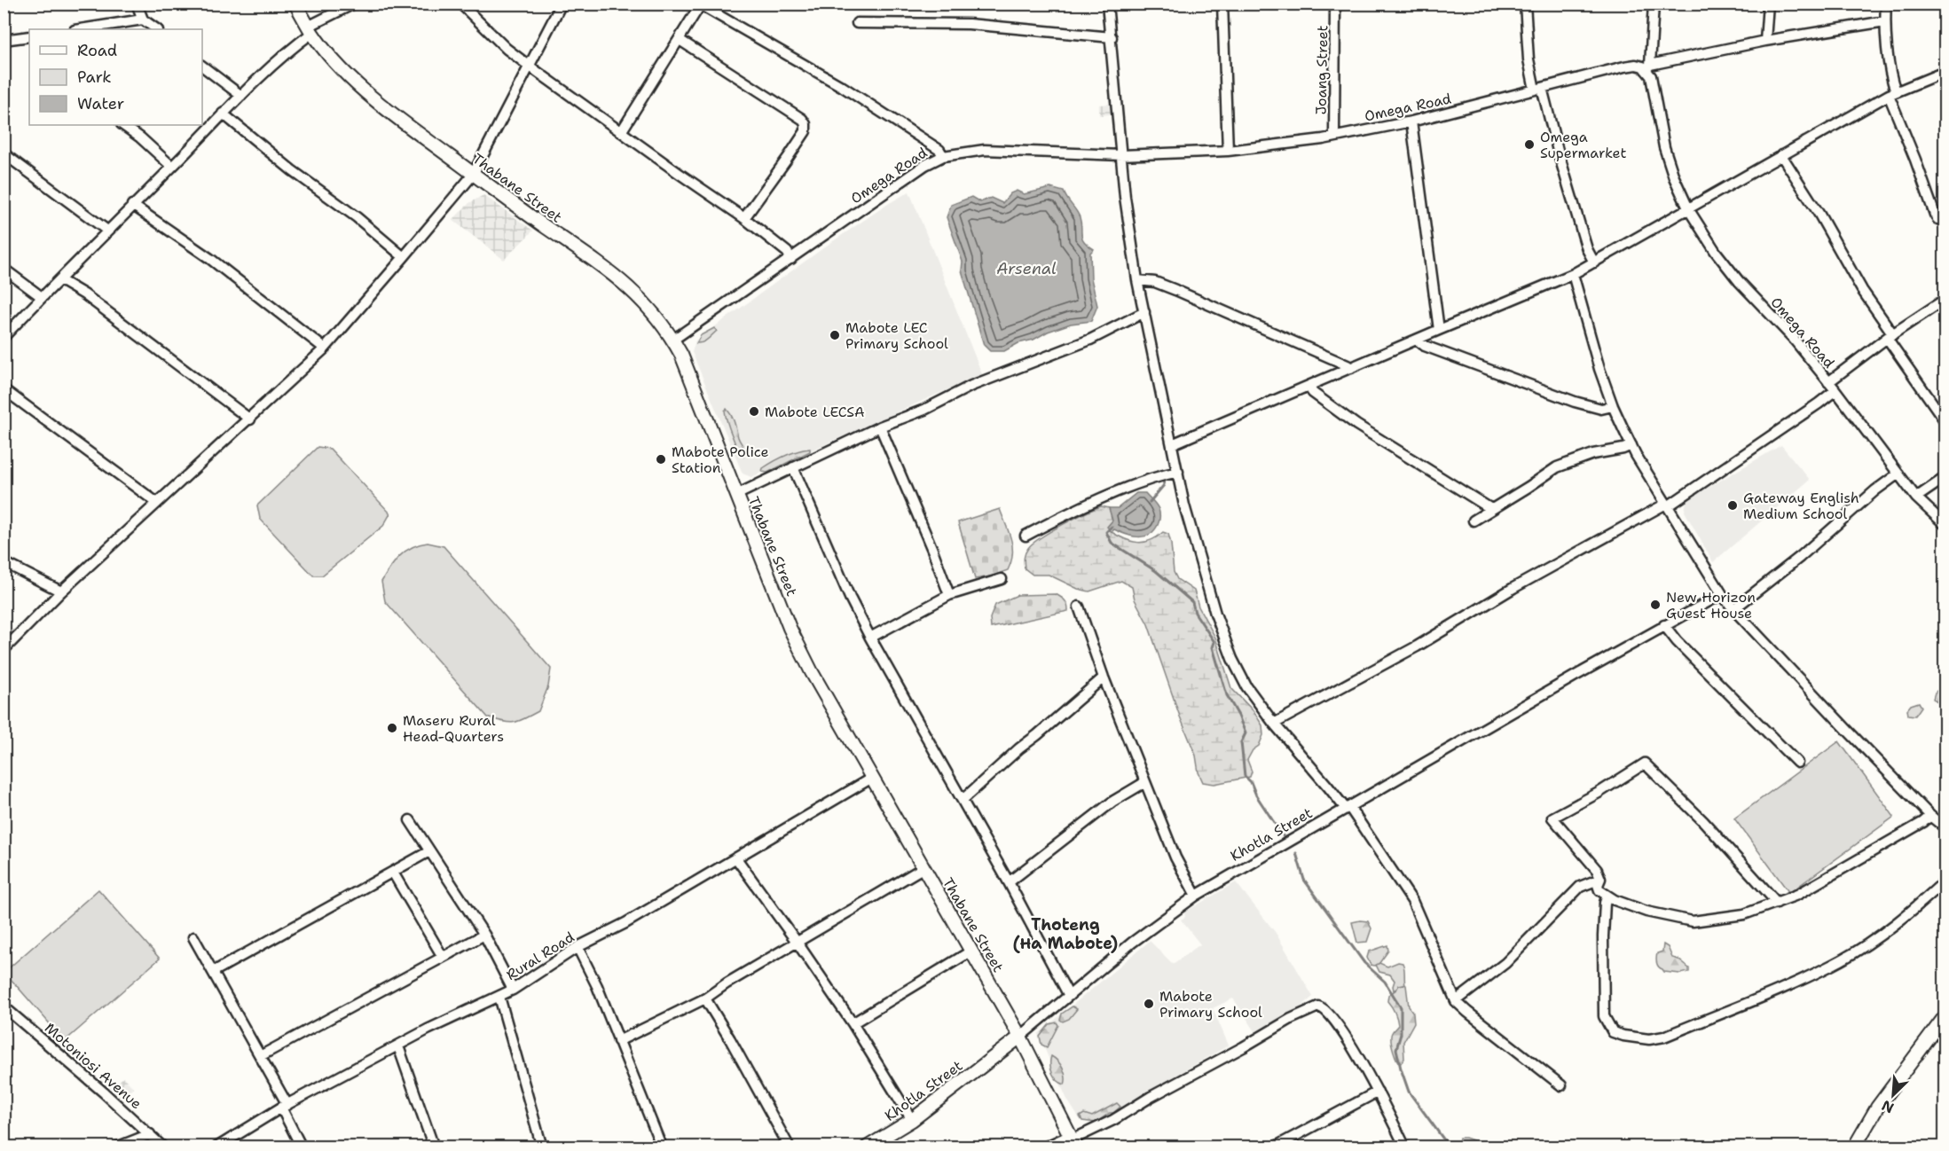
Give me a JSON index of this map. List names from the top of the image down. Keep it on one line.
{"streets":{"street":["Joang Street","Omega Road","Thabane Street","Khotla Street","Rural Road","Motoniosi Avenue"]},"crossings":[["Joang Street","Omega Road"],["Omega Road","Thabane Street"],["Thabane Street","Khotla Street"],["Thabane Street","Rural Road"]],"districts":["Thoteng (Ha Mabote)"],"water":["Arsenal"],"places":["Omega Supermarket","Mabote LEC Primary School","Mabote LECSA","Mabote Police Station","Gateway English Medium School","New Horizon Guest House","Maseru Rural Head-Quarters","Mabote Primary School"],"legend":["Road","Park","Water"],"north":"bottom left"}
